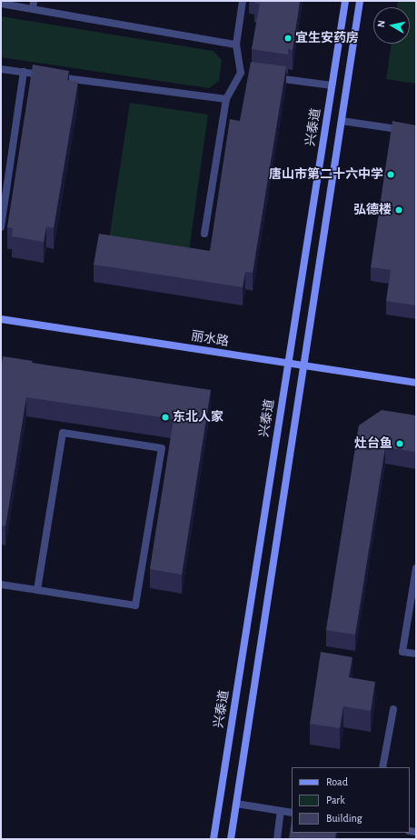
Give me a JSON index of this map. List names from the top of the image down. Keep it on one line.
{"streets":{"street":["兴泰道","丽水路"]},"crossings":[["兴泰道","丽水路"]],"places":["宜生安药房","唐山市第二十六中学","弘德楼","东北人家","灶台鱼"],"legend":["Road","Park","Building"],"north":"left"}
